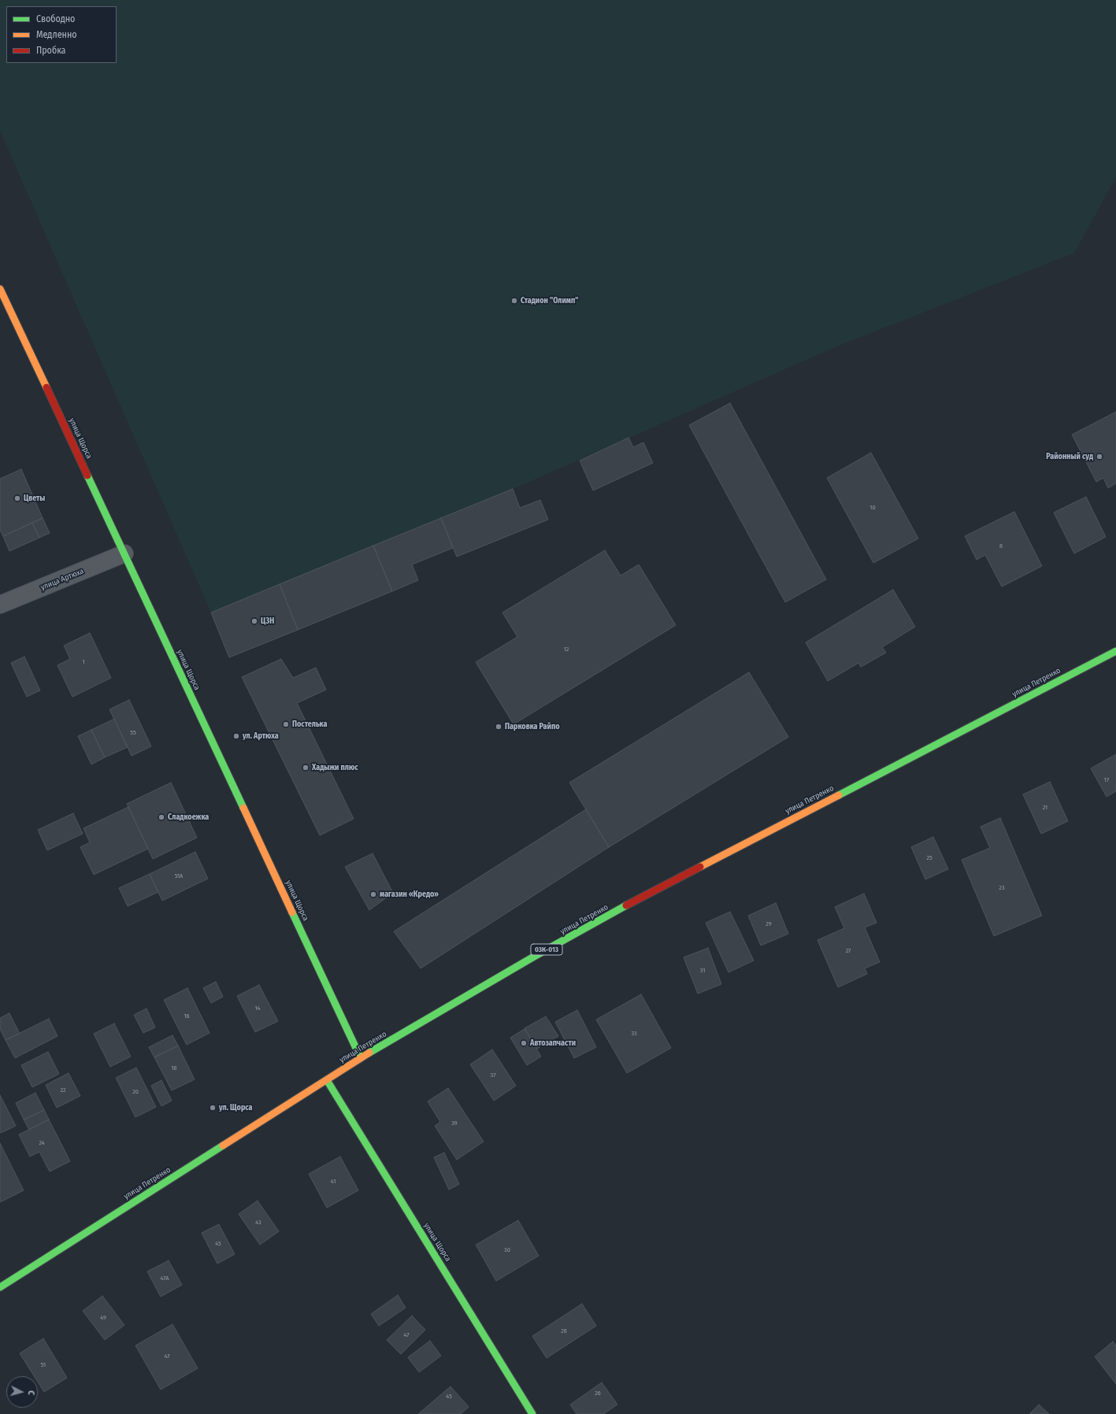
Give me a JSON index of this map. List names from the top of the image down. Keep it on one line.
{"streets":{"main road":["улица Щорса","улица Петренко","03К-013"],"street":["улица Артюха"]},"crossings":[["улица Щорса","улица Артюха"],["улица Щорса","улица Петренко"]],"places":["Стадион \"Олимп\"","Районный суд","Цветы","ЦЗН","Постелька","Парковка Райпо","ул. Артюха","Хадыжи плюс","Сладкоежка","магазин «Кредо»","Автозапчасти","ул. Щорса"],"house_numbers":["10","8","12","1","55","17","21","25","51А","23","29","27","31","14","16","33","18","37","22","20","39","24","41","43","45","30","47А","49","28","47","47","51","26","45"],"legend":["Свободно","Медленно","Пробка"],"north":"right"}
